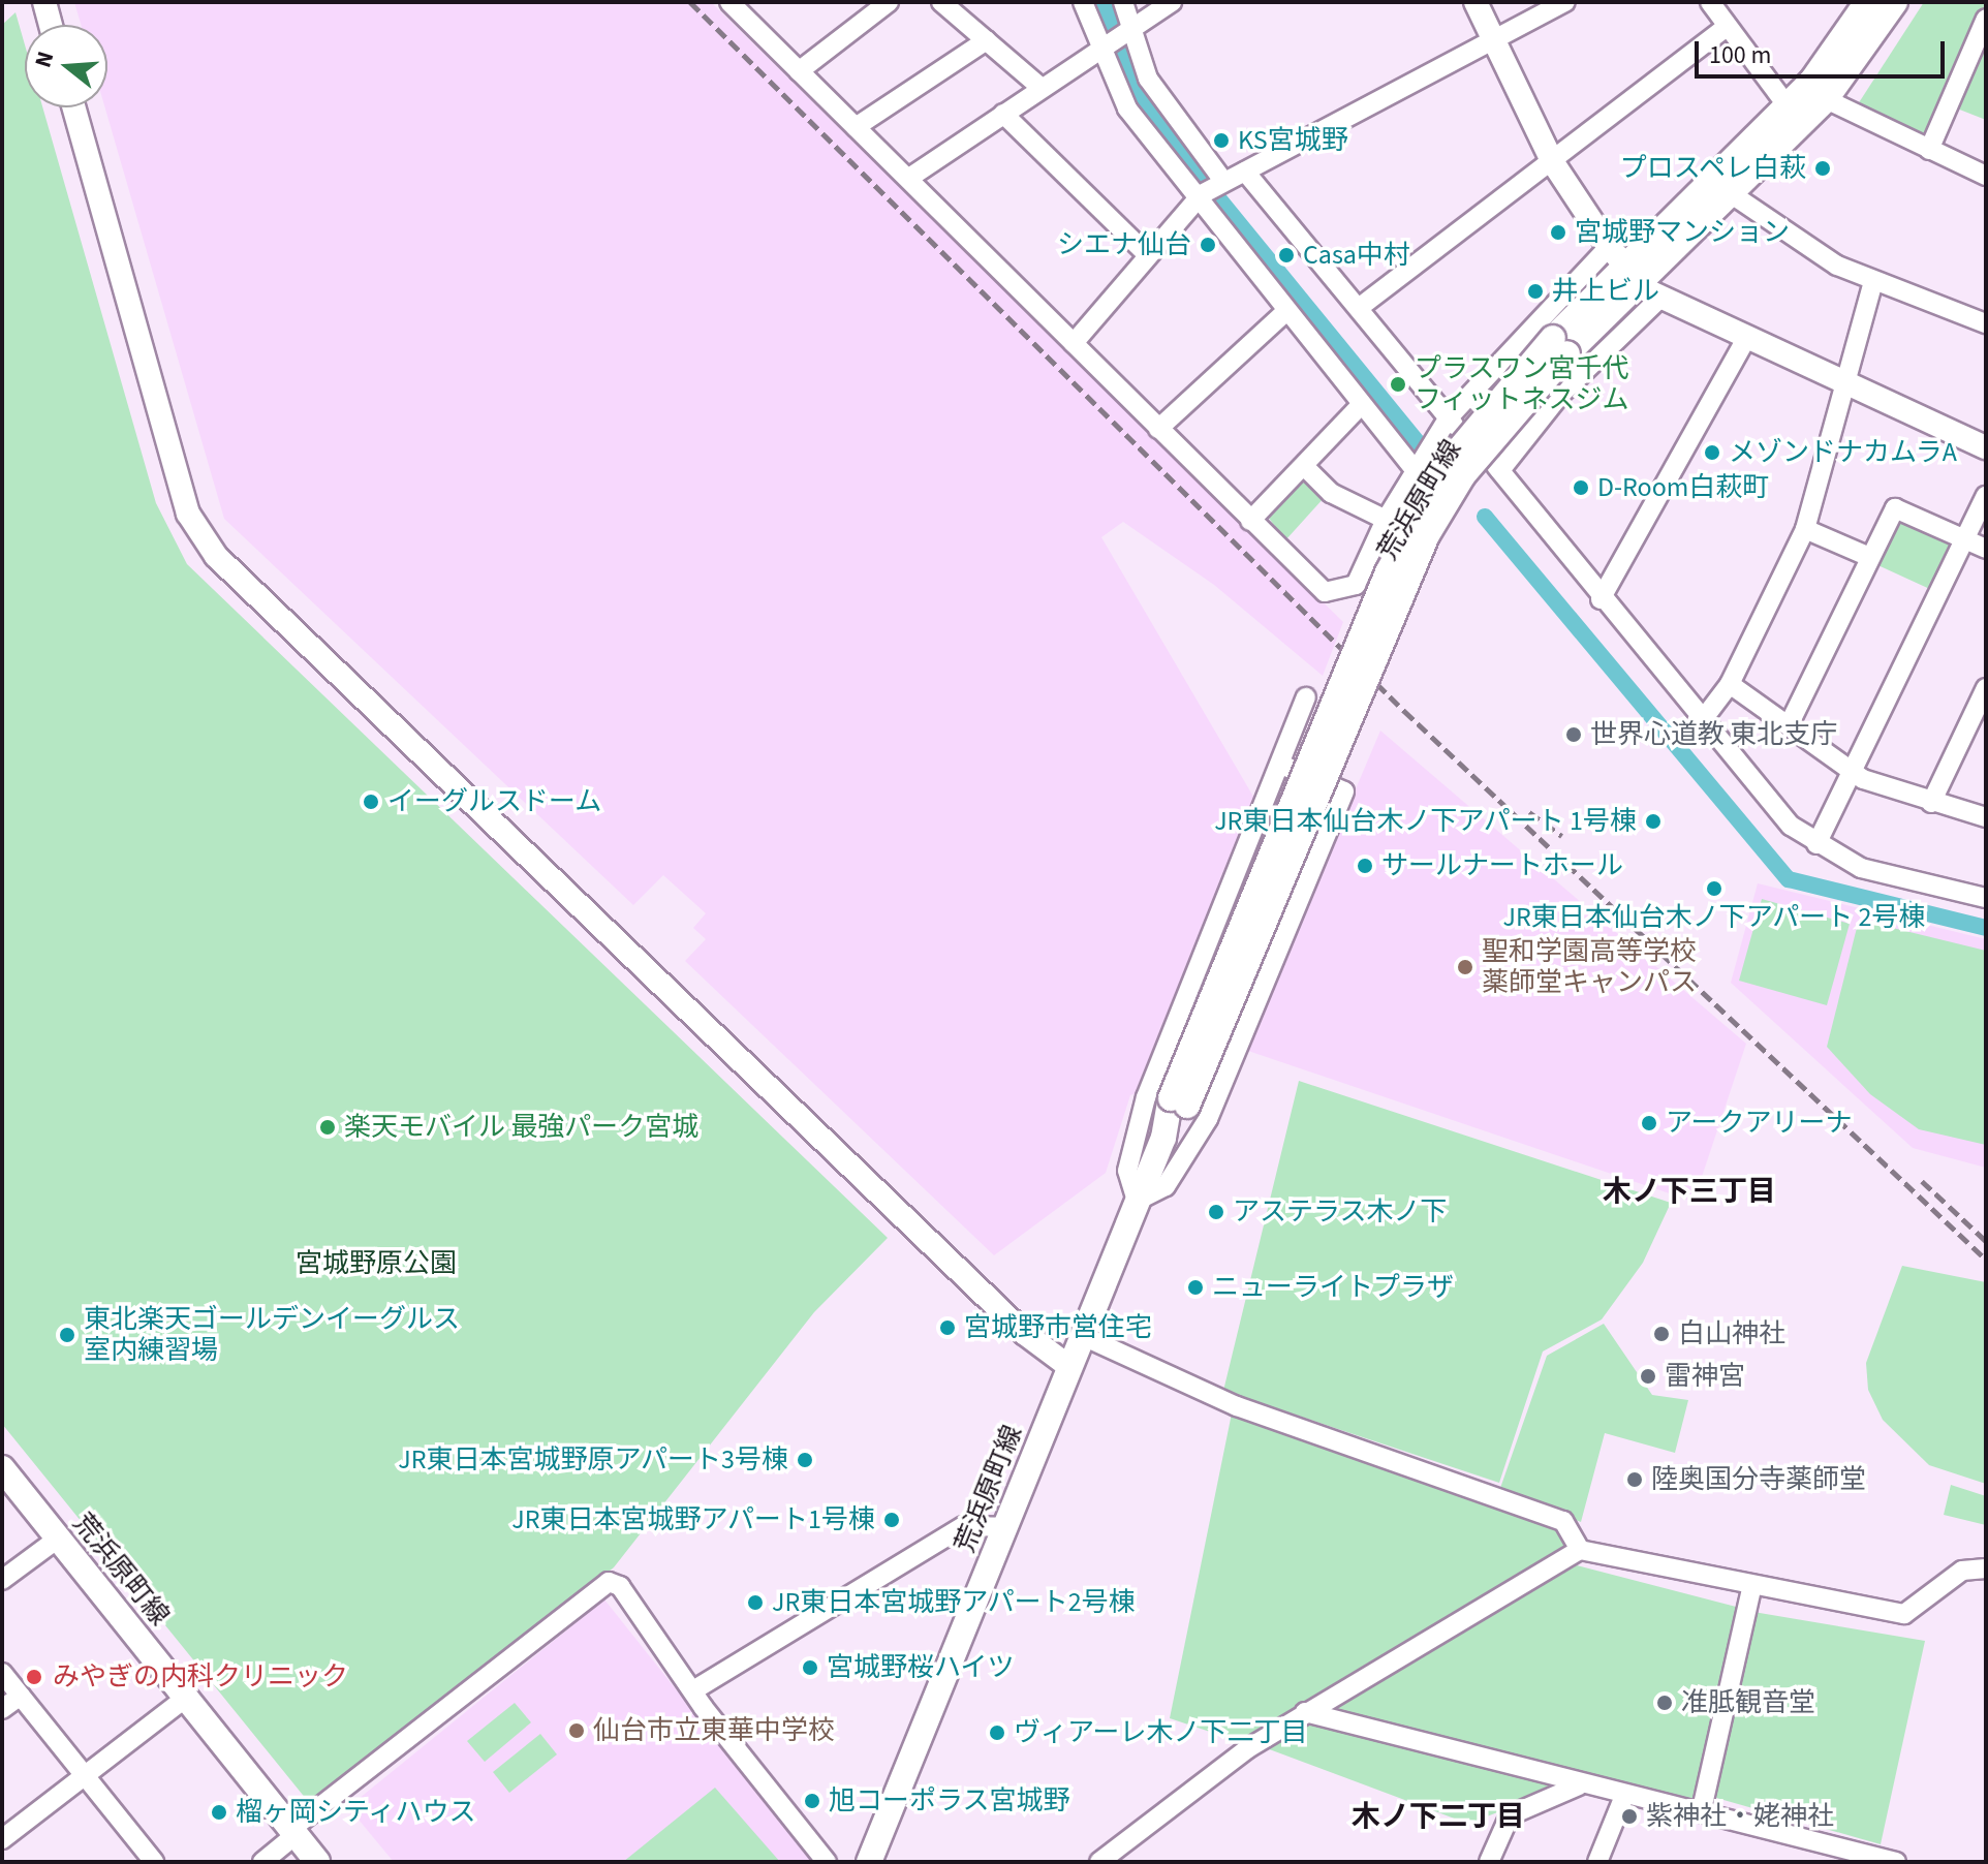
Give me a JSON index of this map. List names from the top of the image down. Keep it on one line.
{"streets":{"main road":["荒浜原町線"]},"districts":["木ノ下三丁目","木ノ下二丁目"],"parks":["宮城野原公園"],"places":["KS宮城野","プロスペレ白萩","宮城野マンション","シエナ仙台","Casa中村","井上ビル","プラスワン宮千代 フィットネスジム","メゾンドナカムラA","D-Room白萩町","世界心道教 東北支庁","イーグルスドーム","JR東日本仙台木ノ下アパート 1号棟","サールナートホール","JR東日本仙台木ノ下アパート 2号棟","聖和学園高等学校 薬師堂キャンパス","アークアリーナ","楽天モバイル 最強パーク宮城","アステラス木ノ下","ニューライトプラザ","宮城野市営住宅","白山神社","東北楽天ゴールデンイーグルス 室内練習場","雷神宮","JR東日本宮城野原アパート3号棟","陸奥国分寺薬師堂","JR東日本宮城野アパート1号棟","JR東日本宮城野アパート2号棟","宮城野桜ハイツ","みやぎの内科クリニック","准胝観音堂","仙台市立東華中学校","ヴィアーレ木ノ下二丁目","旭コーポラス宮城野","榴ヶ岡シティハウス","紫神社・姥神社"],"scale_bar":"100 m","north":"left"}
